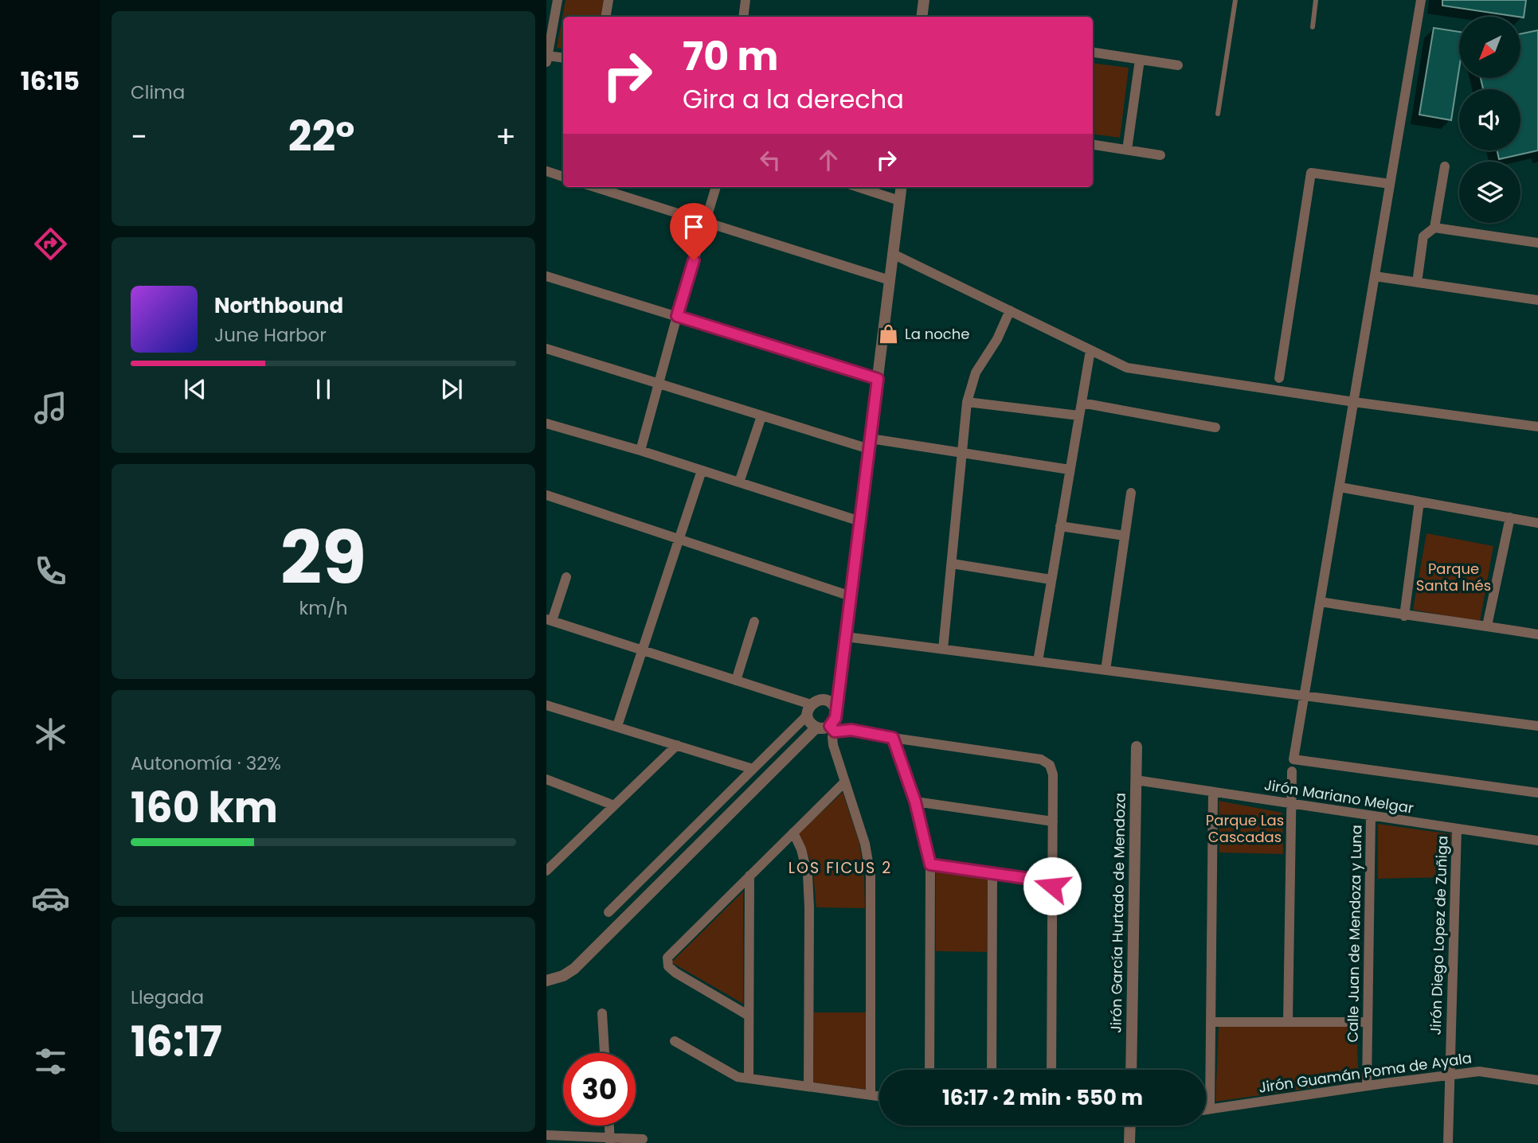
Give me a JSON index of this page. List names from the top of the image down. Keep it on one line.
{"streets":{"street":["Jirón Mariano Melgar","Jirón García Hurtado de Mendoza","Calle Juan de Mendoza y Luna","Jirón Diego Lopez de Zuñiga","Jirón Guamán Poma de Ayala"]},"crossings":[["Jirón Mariano Melgar","Jirón García Hurtado de Mendoza"],["Jirón Mariano Melgar","Calle Juan de Mendoza y Luna"],["Jirón Mariano Melgar","Jirón Diego Lopez de Zuñiga"],["Calle Juan de Mendoza y Luna","Jirón Guamán Poma de Ayala"],["Jirón Diego Lopez de Zuñiga","Jirón Guamán Poma de Ayala"]],"districts":["LOS FICUS 2"],"parks":["Parque Santa Inés","Parque Las Cascadas"],"places":{"shop":["La noche"]},"north":"bottom left","page":{"tabs":"16:15","tile":["Clima",["29","km/h"],["Autonomía · 32%","160 km"],["Llegada","16:17"]],"turn":["70 m","Gira a la derecha"],"heat":["−","22°","+"],"song":["Northbound","June Harbor"],"limit":"30","trip":"16:17 · 2 min · 550 m"}}
